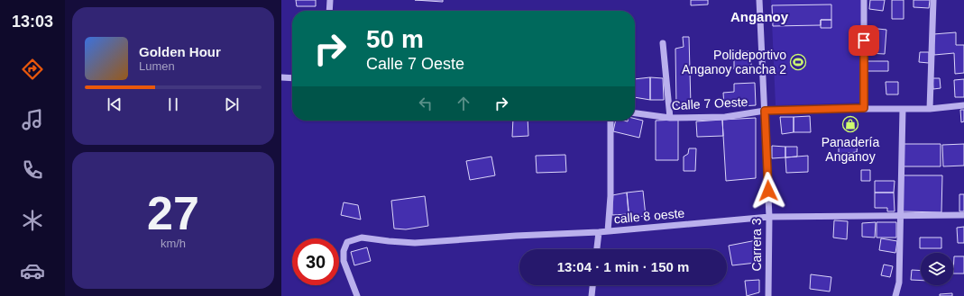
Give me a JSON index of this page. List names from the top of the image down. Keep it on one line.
{"streets":{"street":["Calle 7 Oeste","calle 8 oeste","Carrera 3"]},"crossings":[["Calle 7 Oeste","Carrera 3"],["calle 8 oeste","Carrera 3"]],"districts":["Anganoy"],"places":{"sports":["Polideportivo Anganoy cancha 2"],"shop":["Panadería Anganoy"]},"page":{"tabs":"13:03","turn":["50 m","Calle 7 Oeste"],"song":["Golden Hour","Lumen"],"tile":["27","km/h"],"limit":"30","trip":"13:04 · 1 min · 150 m"}}
